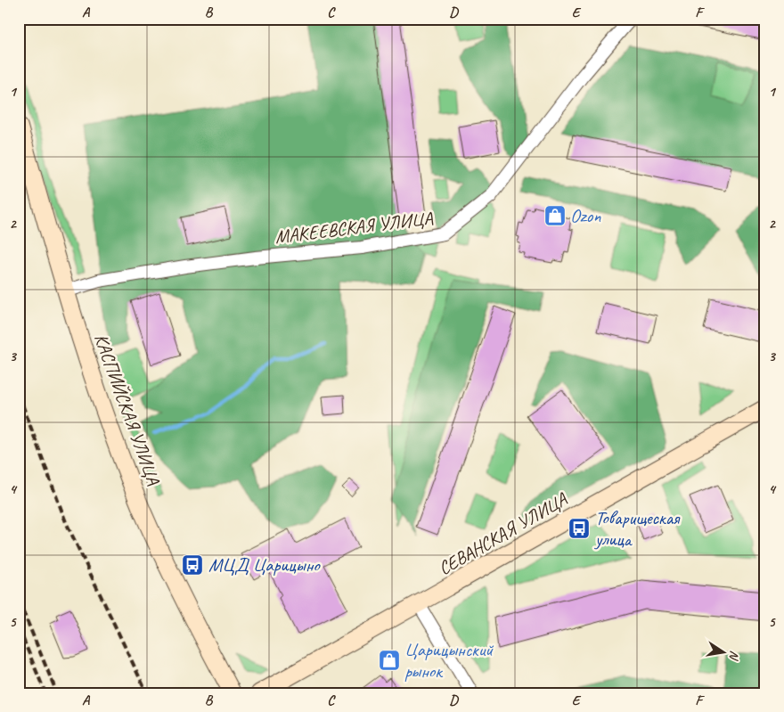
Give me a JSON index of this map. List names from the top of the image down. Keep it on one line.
{"streets":{"main road":["КАСПИЙСКАЯ УЛИЦА","СЕВАНСКАЯ УЛИЦА"],"street":["МАКЕЕВСКАЯ УЛИЦА"]},"crossings":[["МАКЕЕВСКАЯ УЛИЦА","КАСПИЙСКАЯ УЛИЦА"]],"places":{"shop":["Ozon","Царицынский рынок"],"bus stop":["Товарищеская улица","МЦД Царицыно"]},"north":"right","grid":{"columns":["A","B","C","D","E","F"],"rows":["1","2","3","4","5"]}}
